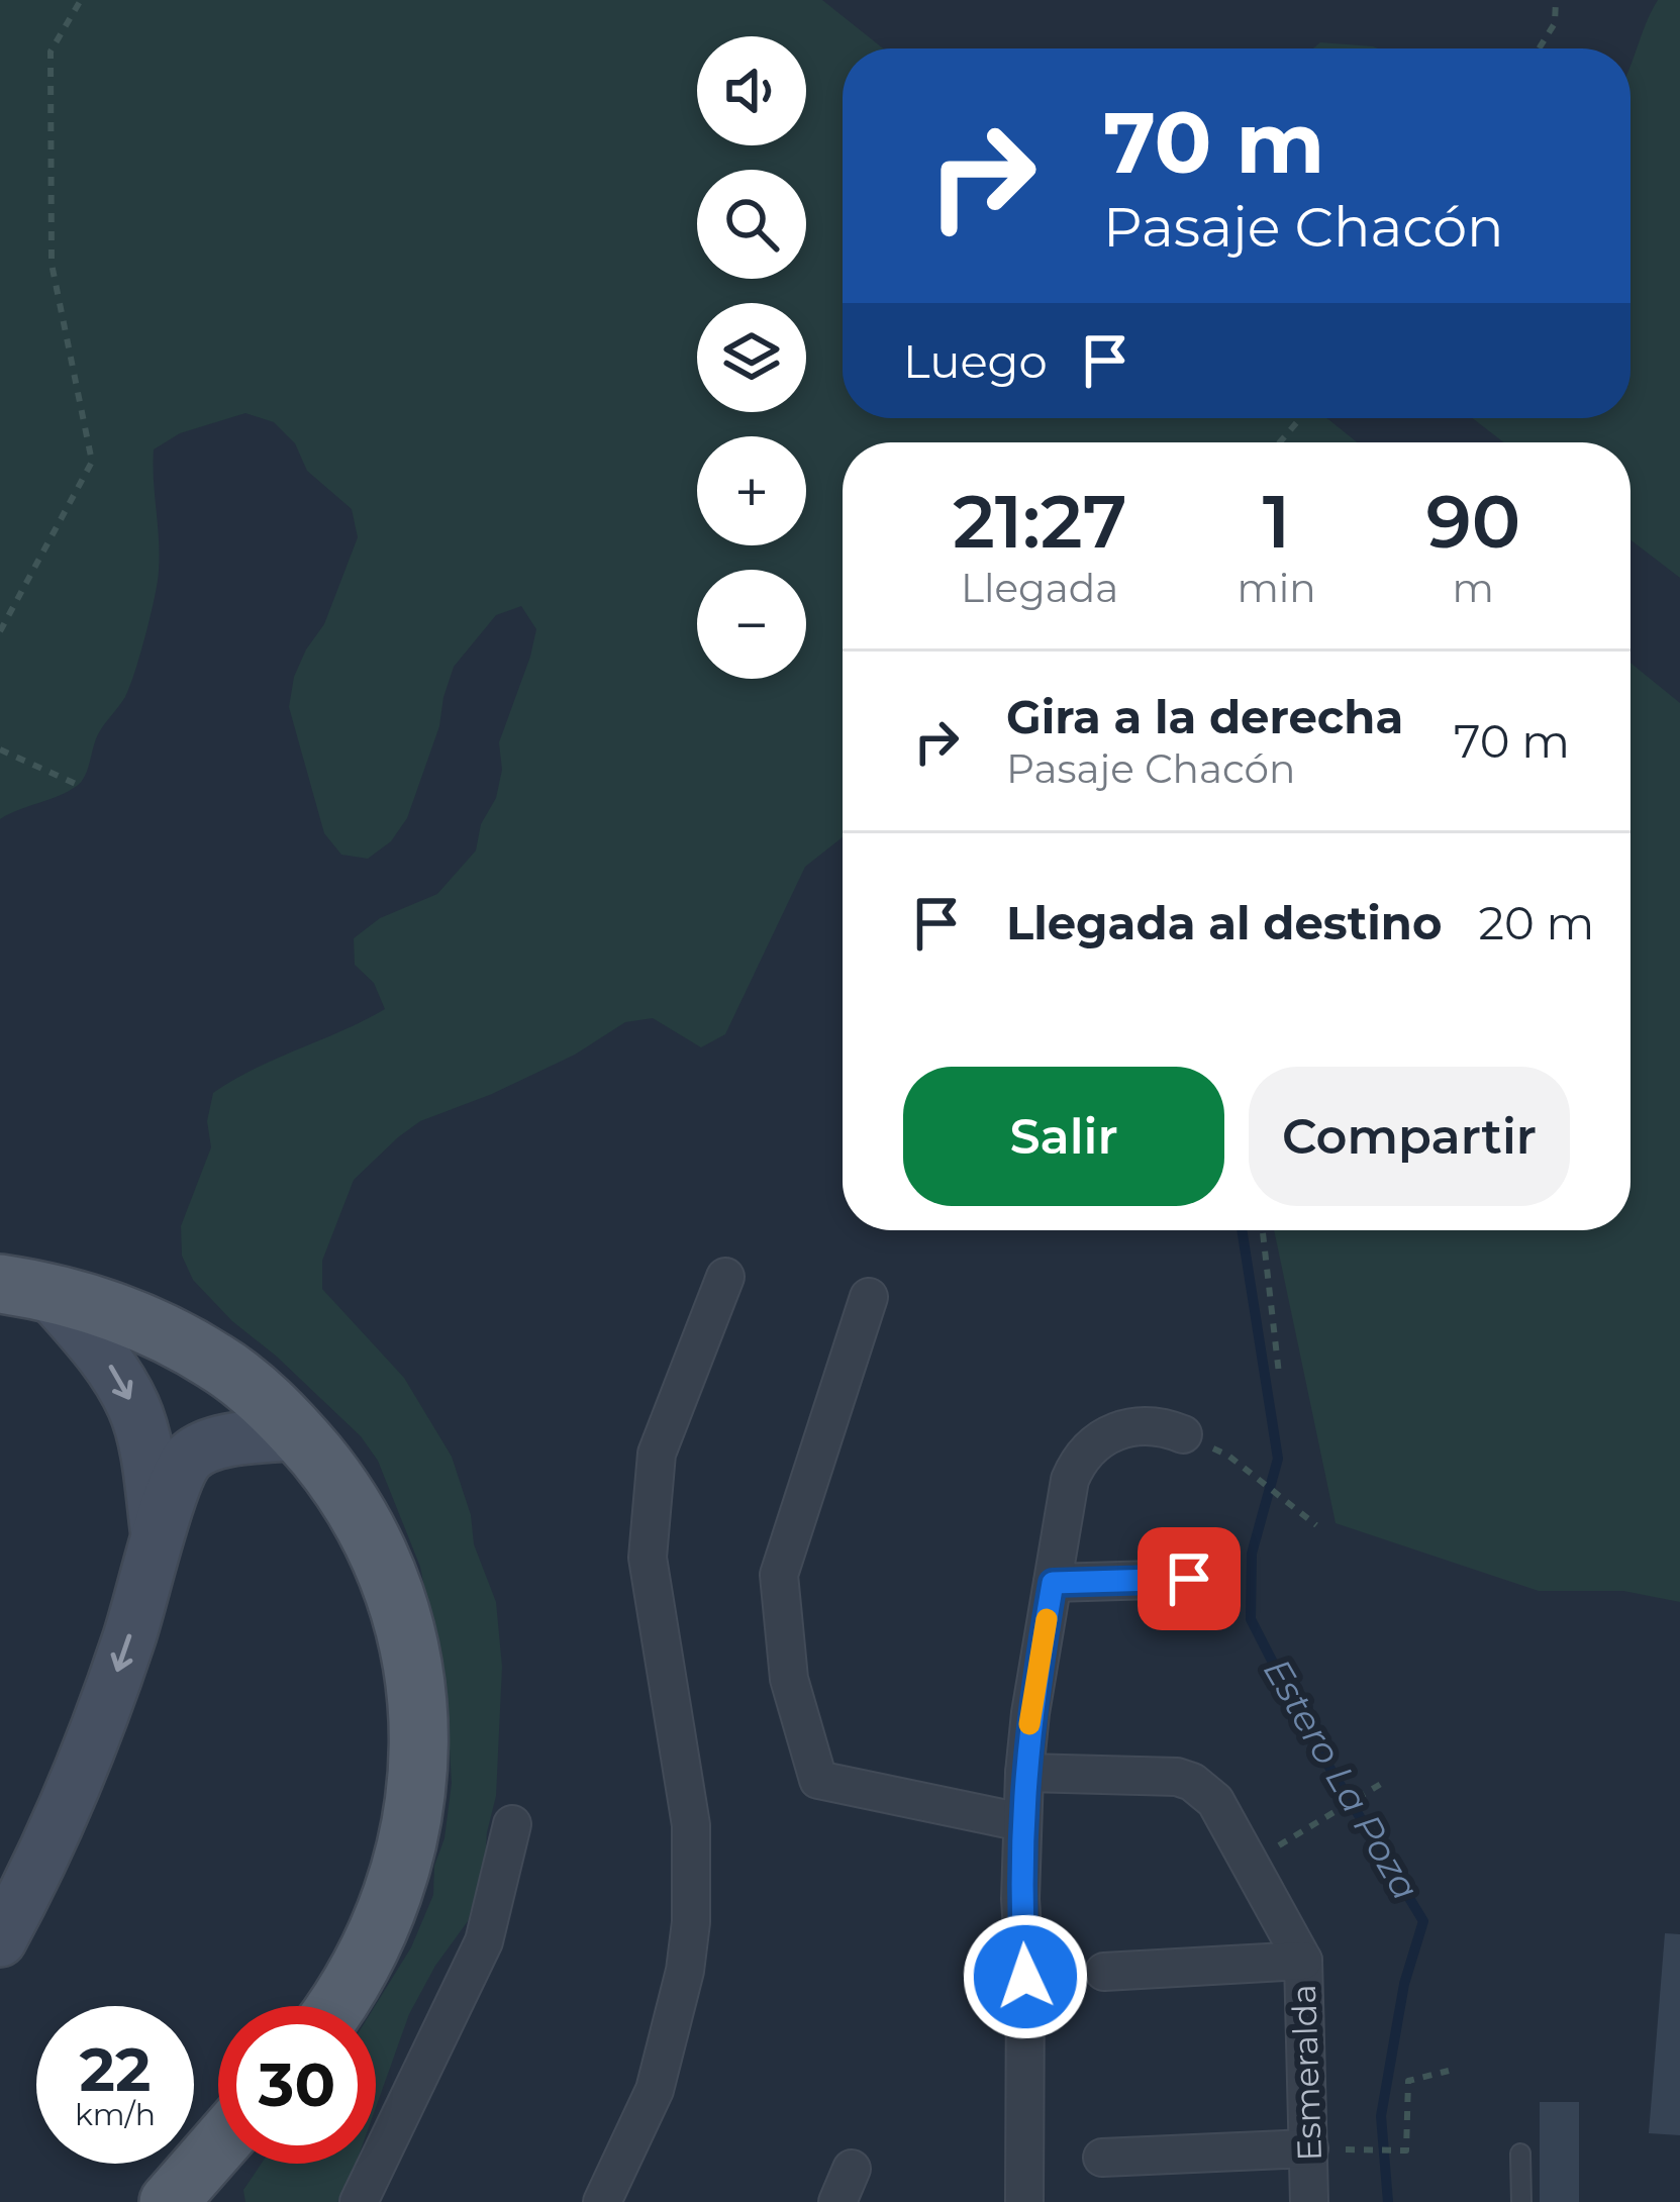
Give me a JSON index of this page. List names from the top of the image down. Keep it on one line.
{"streets":{"street":["Esmeralda"]},"water":["Estero La Poza"],"page":{"map_buttons":["+","−"],"turn":["70 m","Pasaje Chacón"],"then":"Luego","eta":["21:27","Llegada","1","min","90","m"],"list":[{"name":"Gira a la derecha","note":"Pasaje Chacón","value":"70 m"},{"name":"Llegada al destino","value":"20 m"}],"buttons":["Salir","Compartir"],"speed":"22 km/h","limit":"30"}}
